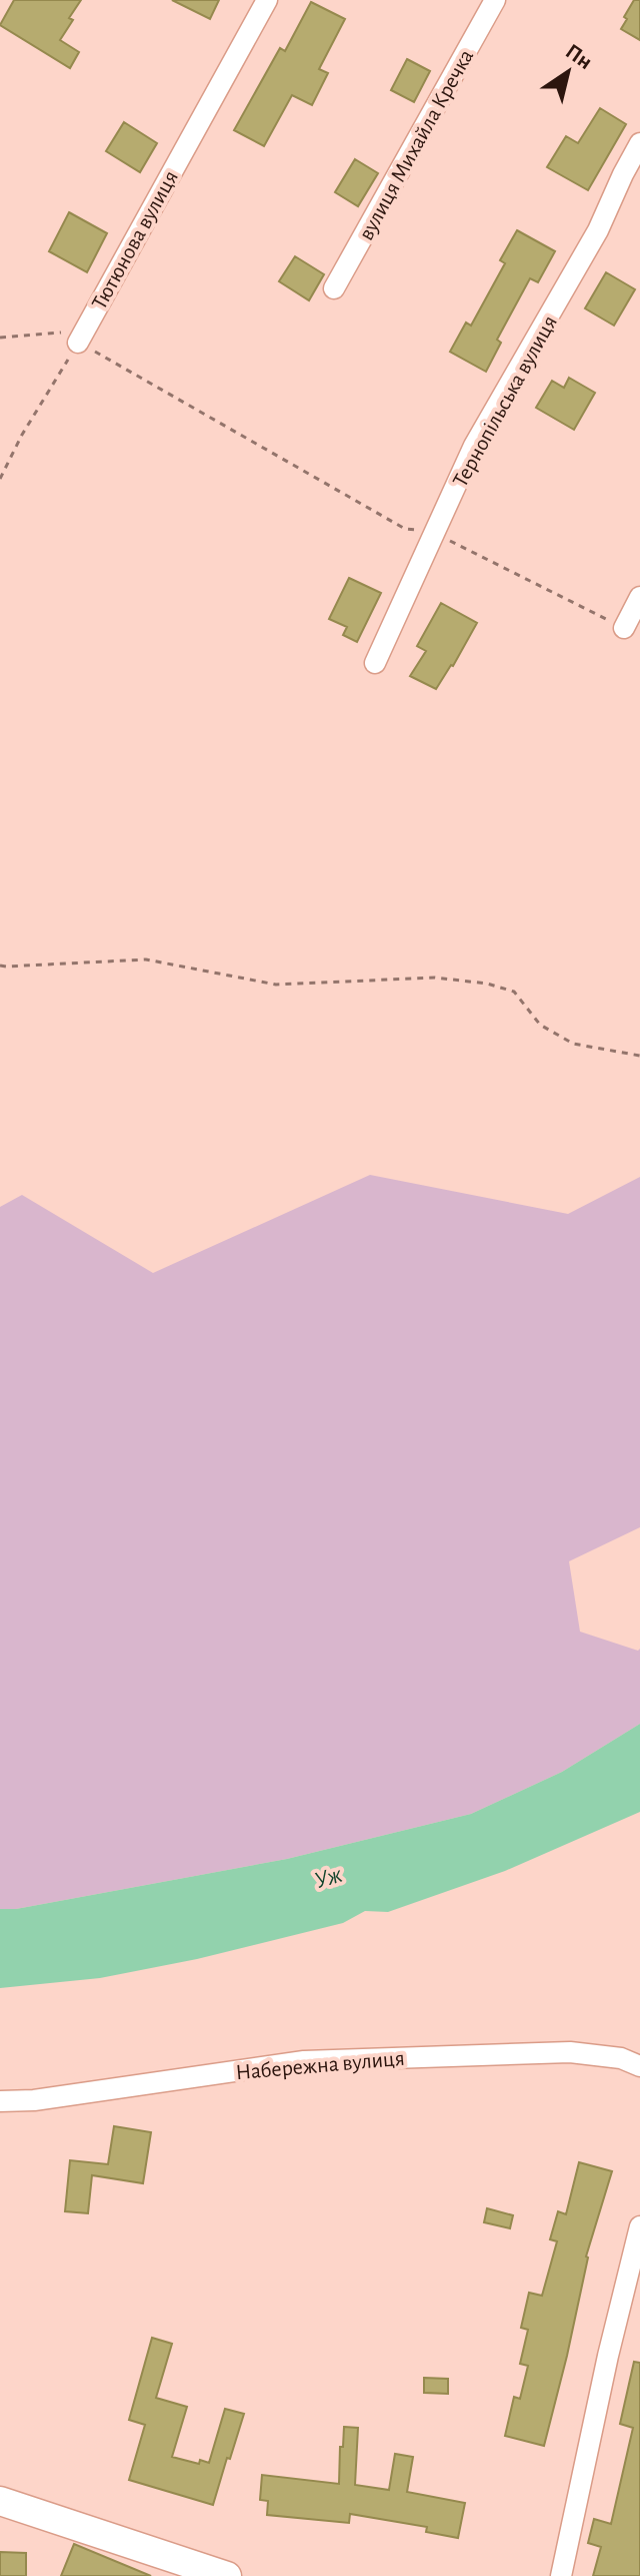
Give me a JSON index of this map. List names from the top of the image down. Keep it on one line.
{"streets":{"street":["вулиця Михайла Кречка","Тютюнова вулиця","Тернопільська вулиця","Набережна вулиця"]},"water":["Уж"],"north":"top right"}
